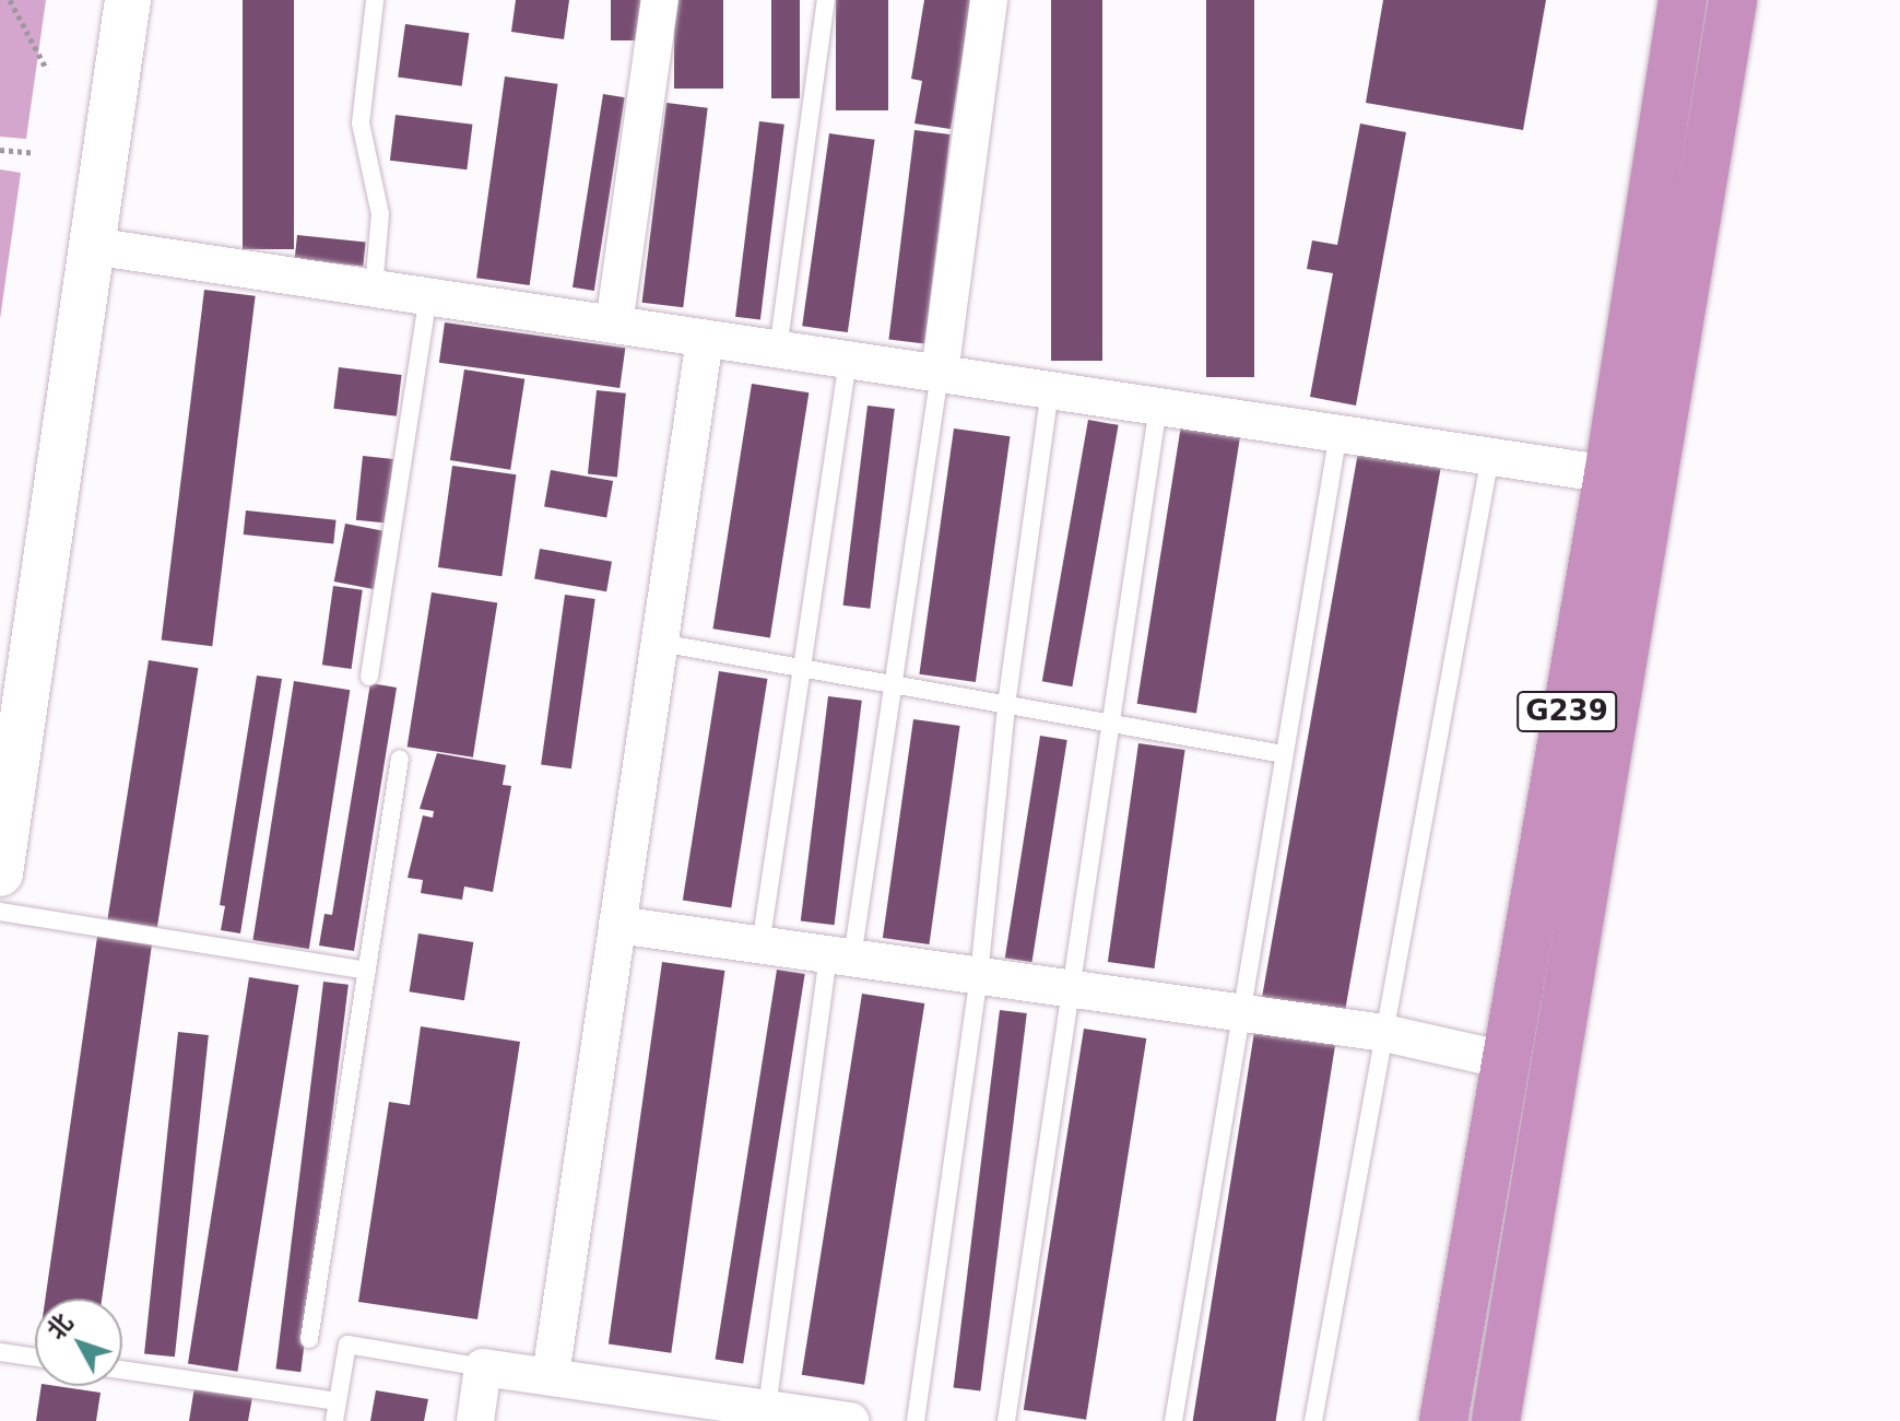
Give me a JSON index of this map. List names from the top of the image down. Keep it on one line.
{"streets":{"highway":["G239"]},"north":"top left"}
